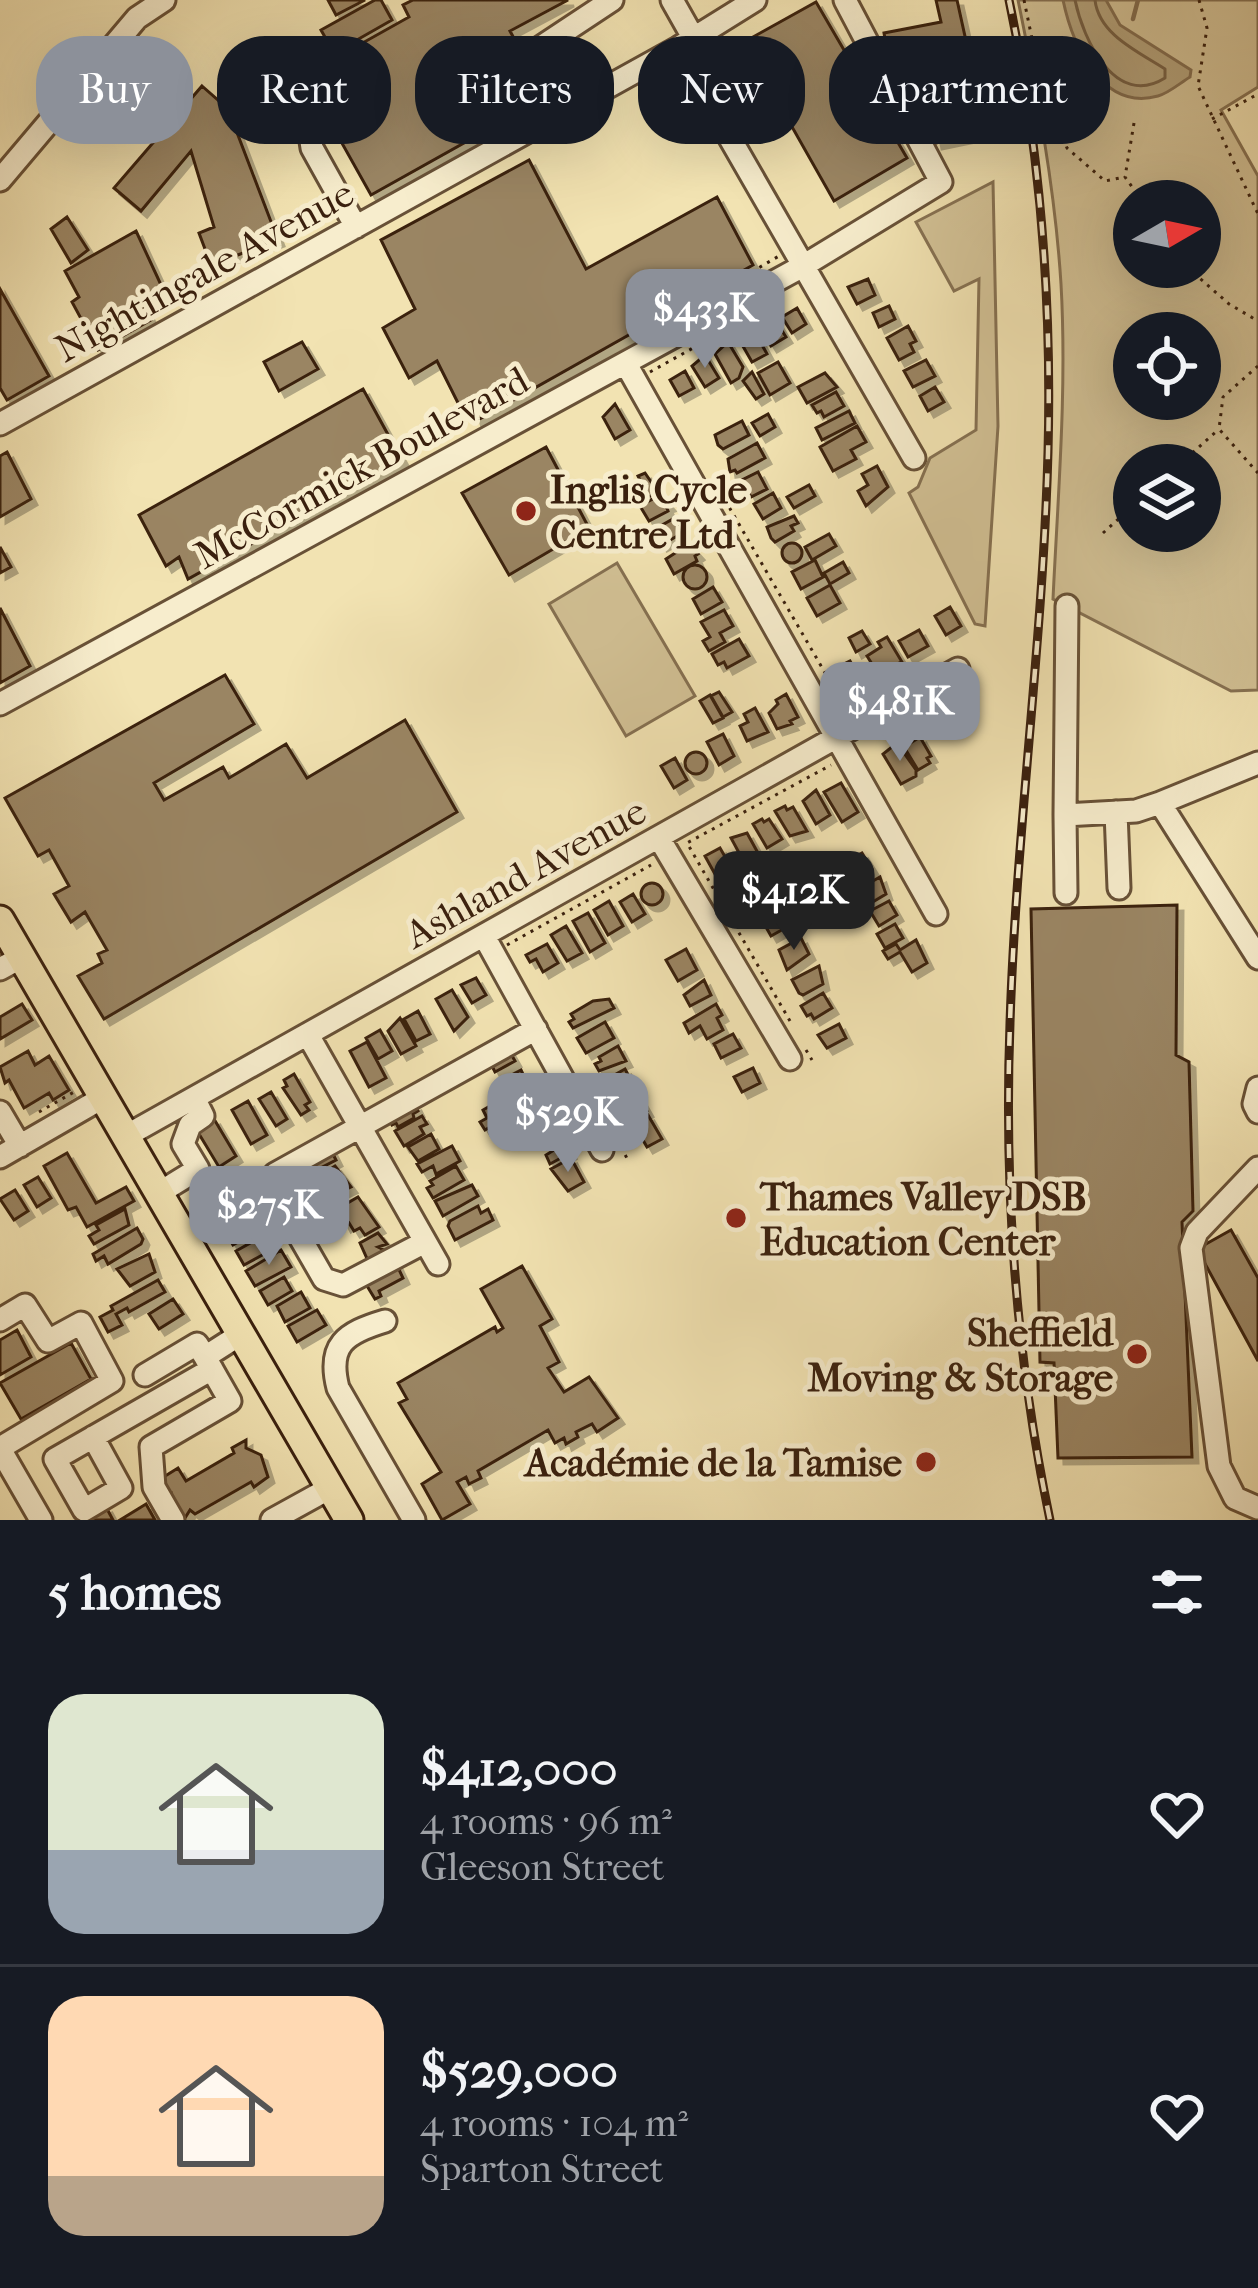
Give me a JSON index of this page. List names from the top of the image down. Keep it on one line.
{"streets":{"street":["Nightingale Avenue","McCormick Boulevard","Ashland Avenue"]},"places":["Inglis Cycle Centre Ltd","Thames Valley DSB Education Center","Sheffield Moving & Storage","Académie de la Tamise"],"north":"right","page":{"chip":["Buy","Rent","Filters","New","Apartment"],"price":["$433K","$481K","$412K","$529K","$275K"],"heading":"5 homes","list":[{"name":"$412,000","note":"4 rooms · 96 m² · Gleeson Street"},{"name":"$529,000","note":"4 rooms · 104 m² · Sparton Street"}]}}
